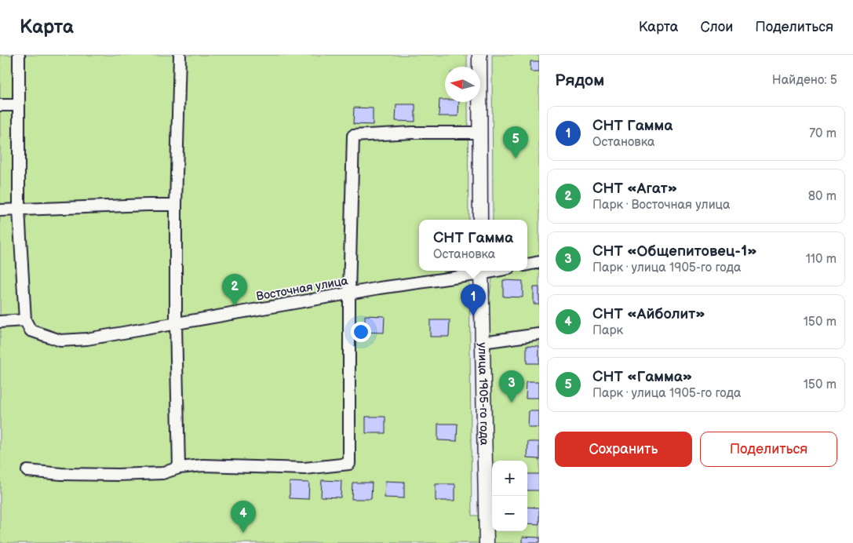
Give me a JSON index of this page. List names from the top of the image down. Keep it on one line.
{"streets":{"street":["Восточная улица","улица 1905-го года"]},"crossings":[["Восточная улица","улица 1905-го года"]],"north":"left","page":{"header":"Карта","nav":["Карта","Слои","Поделиться"],"heading":["Рядом","Найдено: 5"],"list":[{"mark":"1","name":"СНТ Гамма","note":"Остановка","value":"70 m"},{"mark":"2","name":"СНТ «Агат»","note":"Парк · Восточная улица","value":"80 m"},{"mark":"3","name":"СНТ «Общепитовец-1»","note":"Парк · улица 1905-го года","value":"110 m"},{"mark":"4","name":"СНТ «Айболит»","note":"Парк","value":"150 m"},{"mark":"5","name":"СНТ «Гамма»","note":"Парк · улица 1905-го года","value":"150 m"}],"pins":["5","2","1","3","4"],"popup":["СНТ Гамма","Остановка"],"buttons":["Сохранить","Поделиться"],"map_buttons":["+","−"]}}
